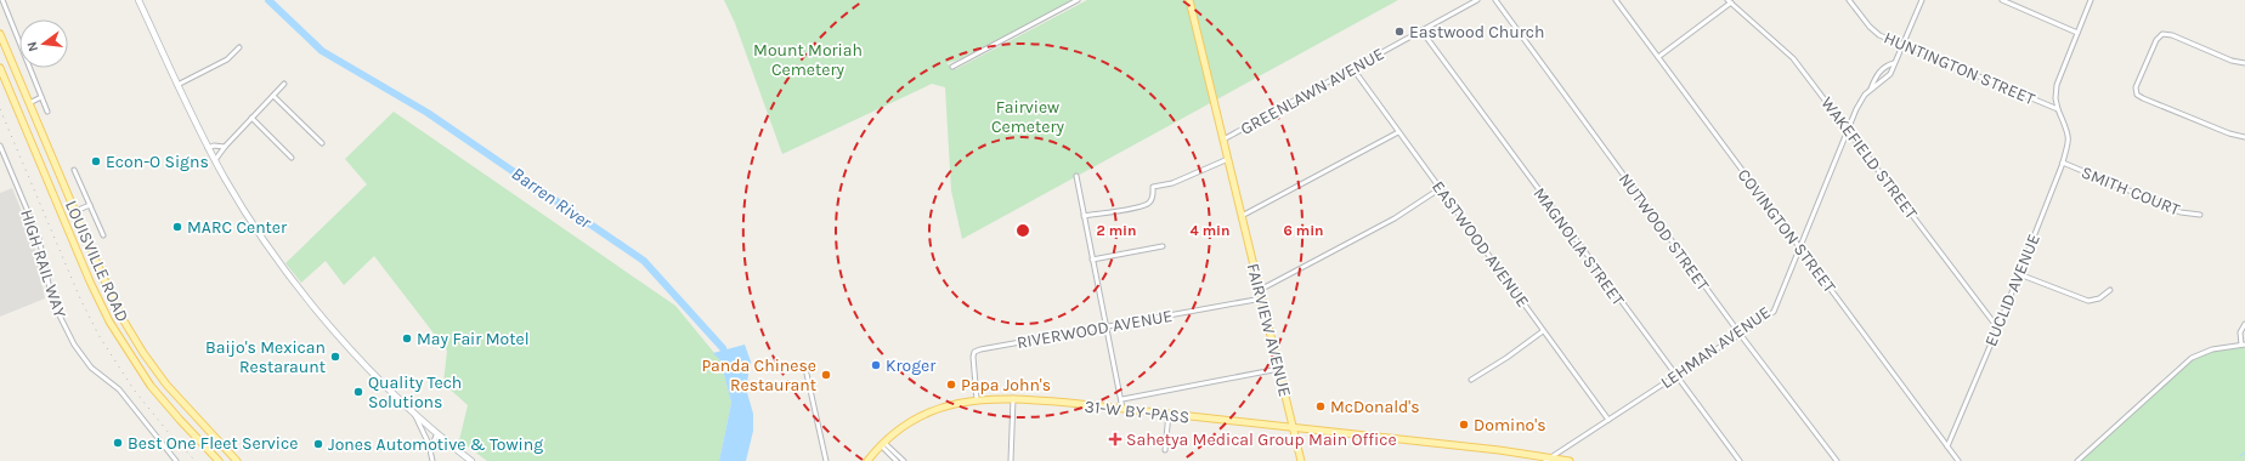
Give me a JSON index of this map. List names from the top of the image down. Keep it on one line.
{"streets":{"main road":["LOUISVILLE ROAD","FAIRVIEW AVENUE","31-W BY-PASS"],"street":["HUNTINGTON STREET","GREENLAWN AVENUE","WAKEFIELD STREET","SMITH COURT","COVINGTON STREET","NUTWOOD STREET","EASTWOOD AVENUE","MAGNOLIA STREET","HIGH RAIL WAY","EUCLID AVENUE","RIVERWOOD AVENUE","LEHMAN AVENUE"]},"crossings":[["HUNTINGTON STREET","EUCLID AVENUE"],["GREENLAWN AVENUE","EASTWOOD AVENUE"],["GREENLAWN AVENUE","MAGNOLIA STREET"],["GREENLAWN AVENUE","FAIRVIEW AVENUE"],["WAKEFIELD STREET","EUCLID AVENUE"],["WAKEFIELD STREET","LEHMAN AVENUE"],["SMITH COURT","EUCLID AVENUE"],["COVINGTON STREET","EUCLID AVENUE"],["COVINGTON STREET","LEHMAN AVENUE"],["NUTWOOD STREET","LEHMAN AVENUE"],["EASTWOOD AVENUE","LEHMAN AVENUE"],["MAGNOLIA STREET","LEHMAN AVENUE"],["RIVERWOOD AVENUE","FAIRVIEW AVENUE"],["RIVERWOOD AVENUE","31-W BY-PASS"],["FAIRVIEW AVENUE","31-W BY-PASS"],["LEHMAN AVENUE","31-W BY-PASS"]],"water":["Barren River"],"parks":["Mount Moriah Cemetery","Fairview Cemetery"],"places":{"other":["Eastwood Church","Econ-O Signs","MARC Center","May Fair Motel","Baijo's Mexican Restaraunt","Kroger","Panda Chinese Restaurant","Papa John's","Quality Tech Solutions","McDonald's","Domino's","Best One Fleet Service","Jones Automotive & Towing"],"health":["Sahetya Medical Group Main Office"]},"north":"left","rings":["2 min","4 min","6 min"]}
